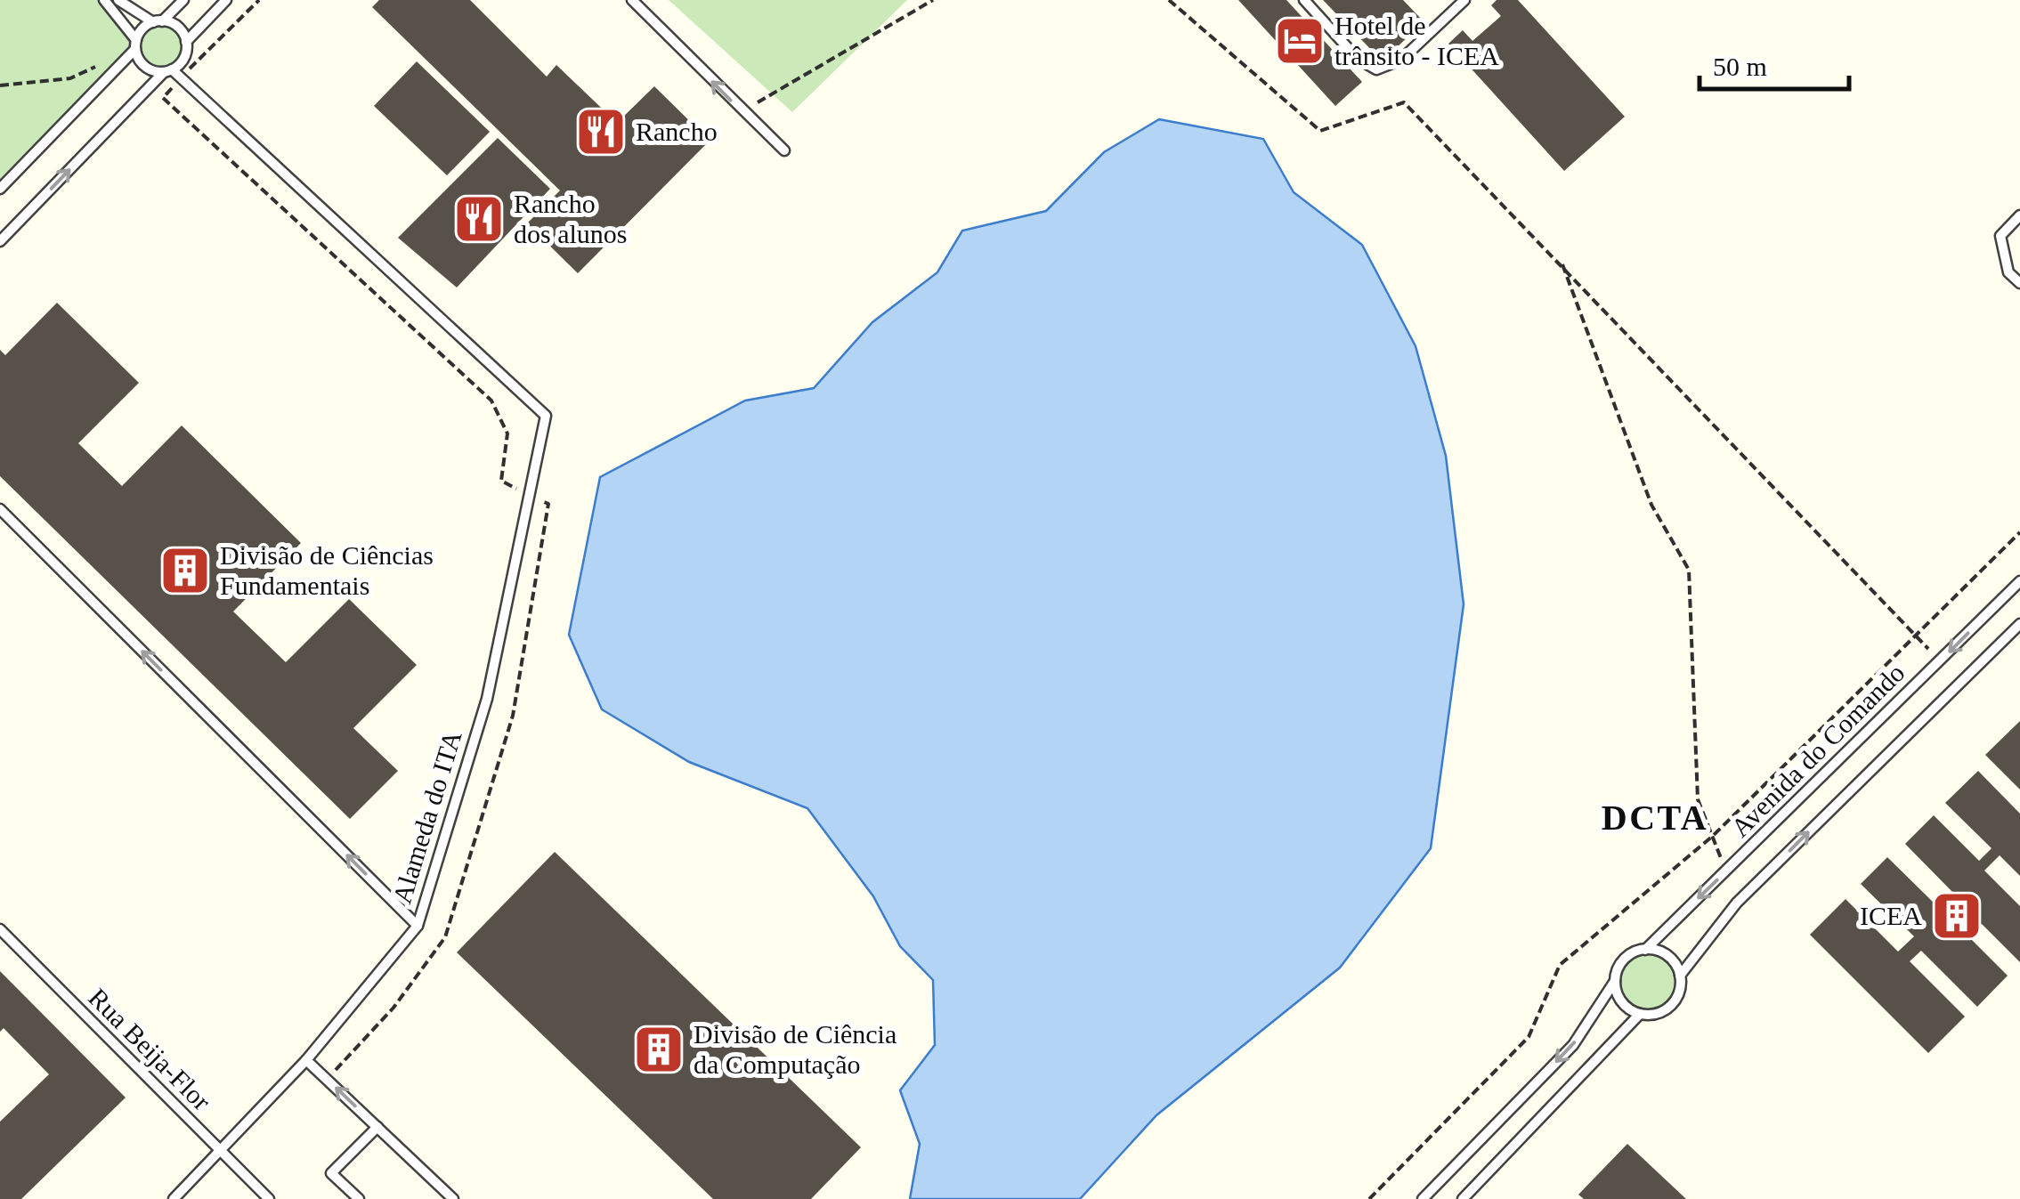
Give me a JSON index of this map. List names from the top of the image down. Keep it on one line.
{"streets":{"lane":["Avenida do Comando","Alameda do ITA","Rua Beija-Flor"]},"crossings":[["Alameda do ITA","Rua Beija-Flor"]],"districts":["DCTA"],"places":{"hotel":["Hotel de trânsito - ICEA"],"restaurant":["Rancho","Rancho dos alunos"],"building":["Divisão de Ciências Fundamentais","ICEA","Divisão de Ciência da Computação"]},"scale_bar":"50 m"}
